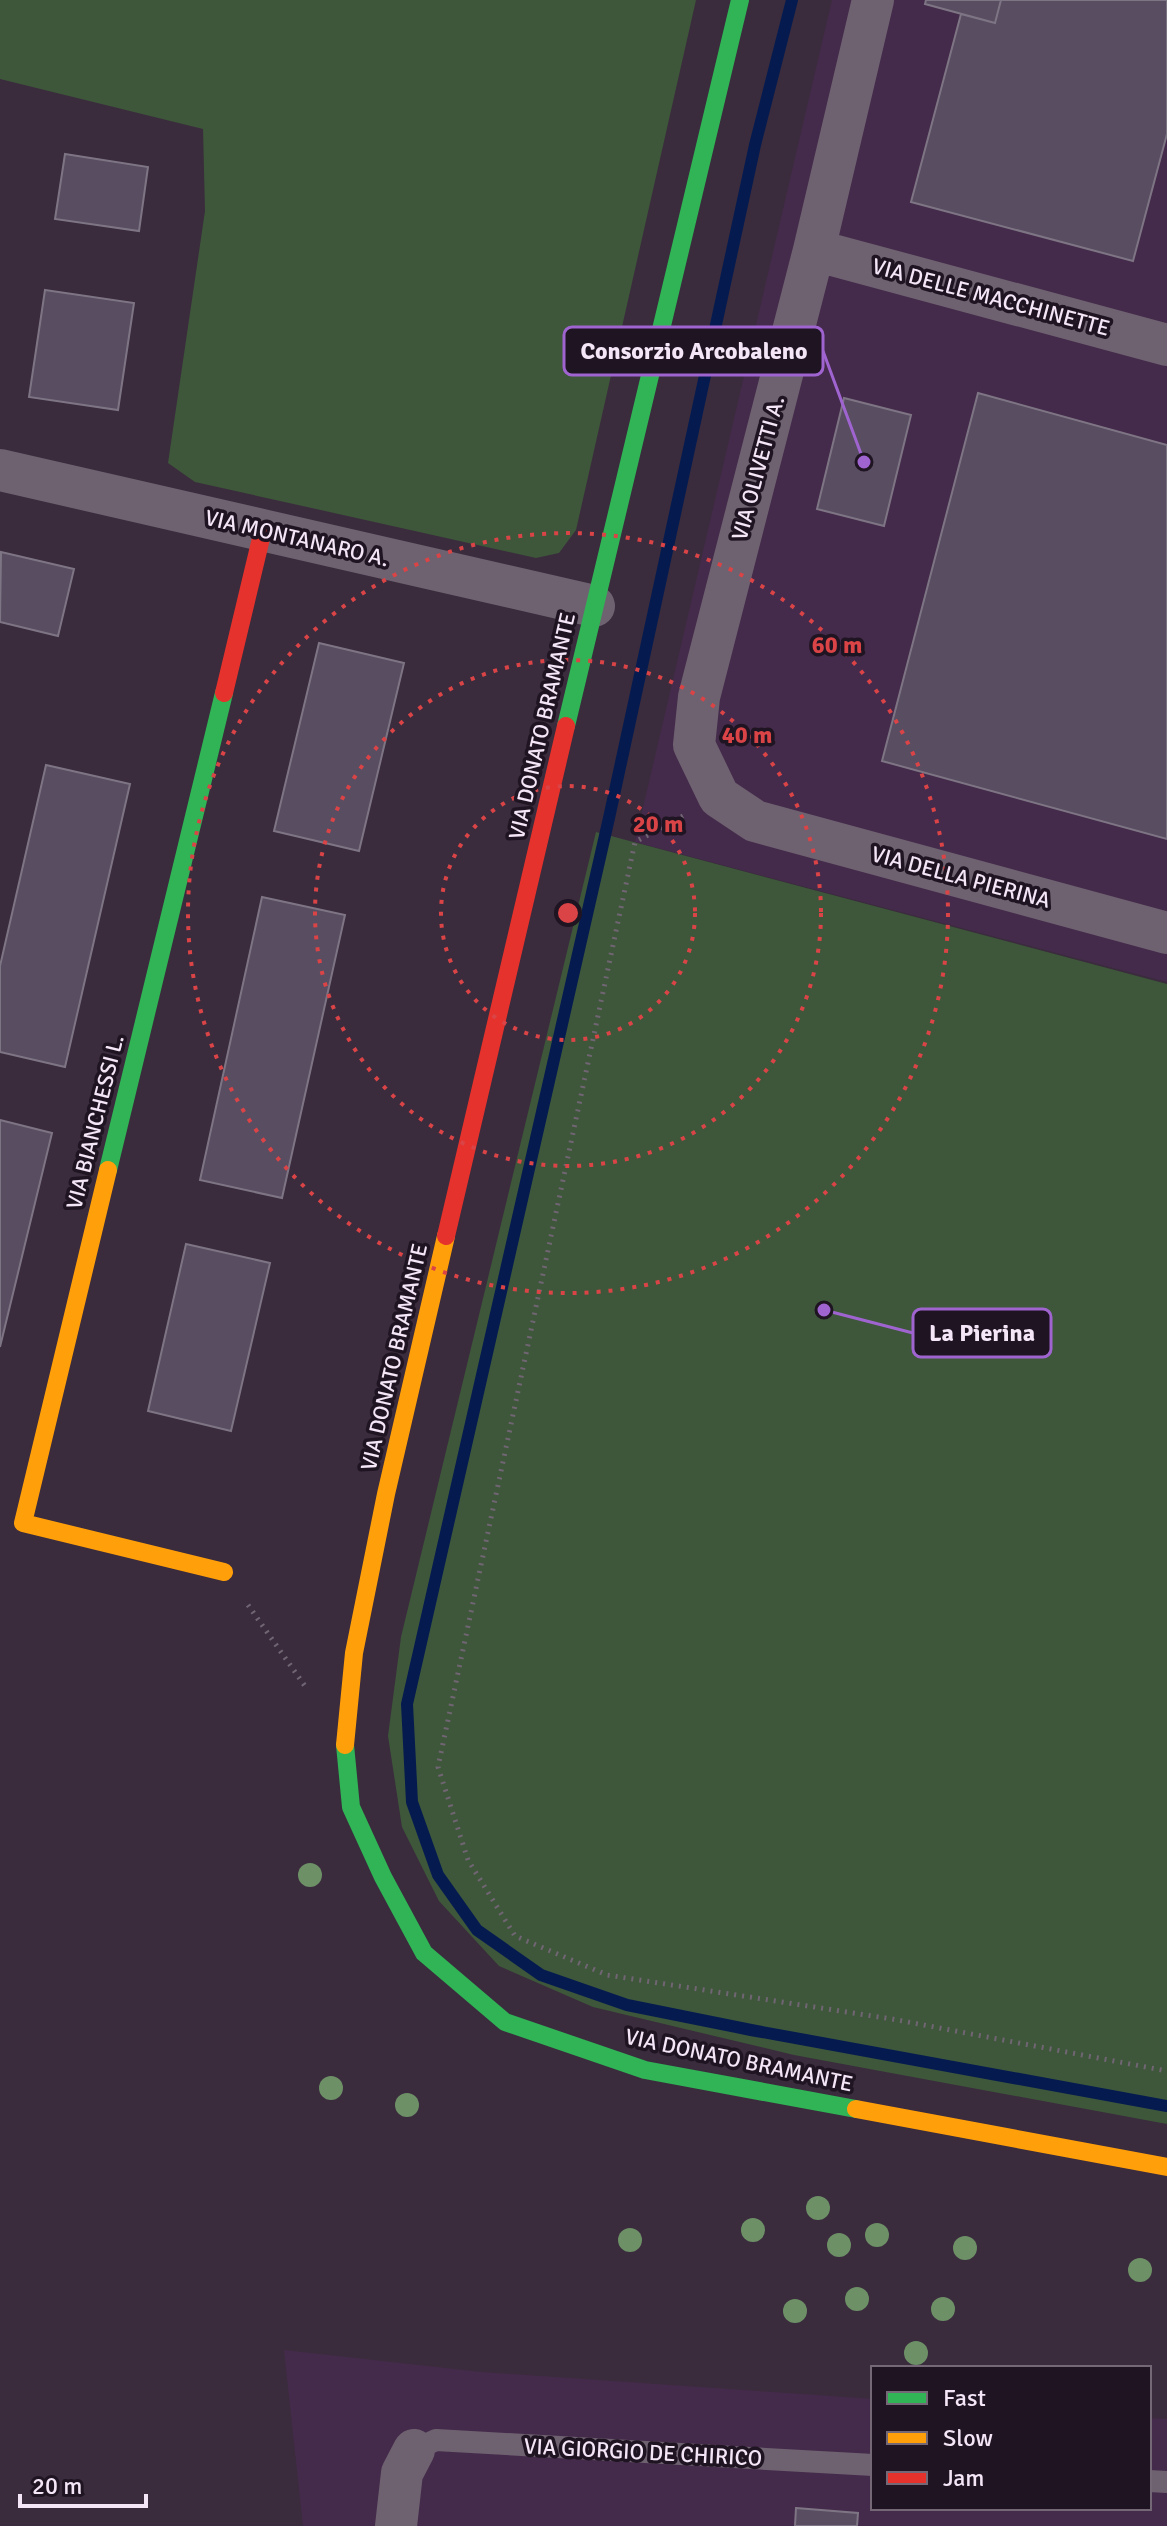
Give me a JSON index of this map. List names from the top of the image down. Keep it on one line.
{"streets":{"street":["VIA DELLE MACCHINETTE","VIA OLIVETTI A.","VIA MONTANARO A.","VIA DONATO BRAMANTE","VIA DELLA PIERINA","VIA BIANCHESSI L."],"lane":["VIA GIORGIO DE CHIRICO"]},"crossings":[["VIA DELLE MACCHINETTE","VIA OLIVETTI A."],["VIA OLIVETTI A.","VIA DELLA PIERINA"],["VIA MONTANARO A.","VIA DONATO BRAMANTE"],["VIA MONTANARO A.","VIA BIANCHESSI L."]],"places":["Consorzio Arcobaleno","La Pierina"],"legend":["Fast","Slow","Jam"],"scale_bar":"20 m","rings":["60 m","40 m","20 m"]}
